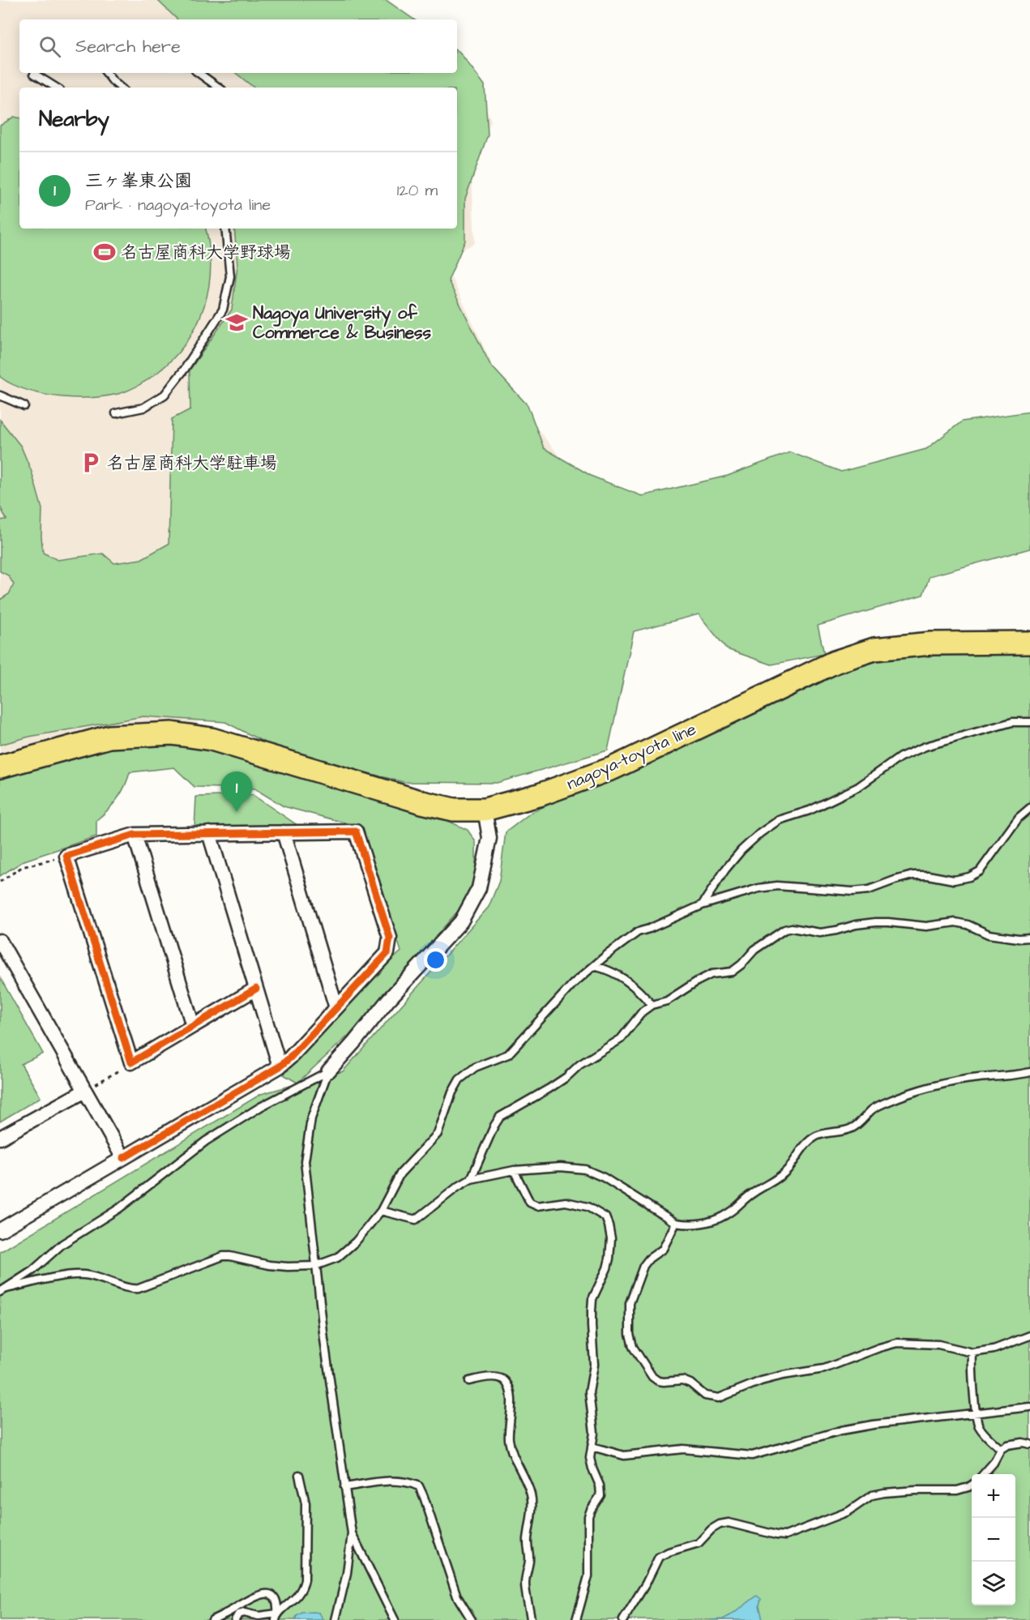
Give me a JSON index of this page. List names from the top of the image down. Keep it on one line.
{"streets":{"main road":["nagoya-toyota line"]},"places":{"sports":["名古屋商科大学野球場"],"school or university":["Nagoya University of Commerce & Business"],"parking":["名古屋商科大学駐車場"]},"page":{"search":"Search here","heading":"Nearby","list":[{"mark":"1","name":"三ヶ峯東公園","note":"Park · nagoya-toyota line","value":"120 m"}],"pins":"1","map_buttons":["+","−"]}}
